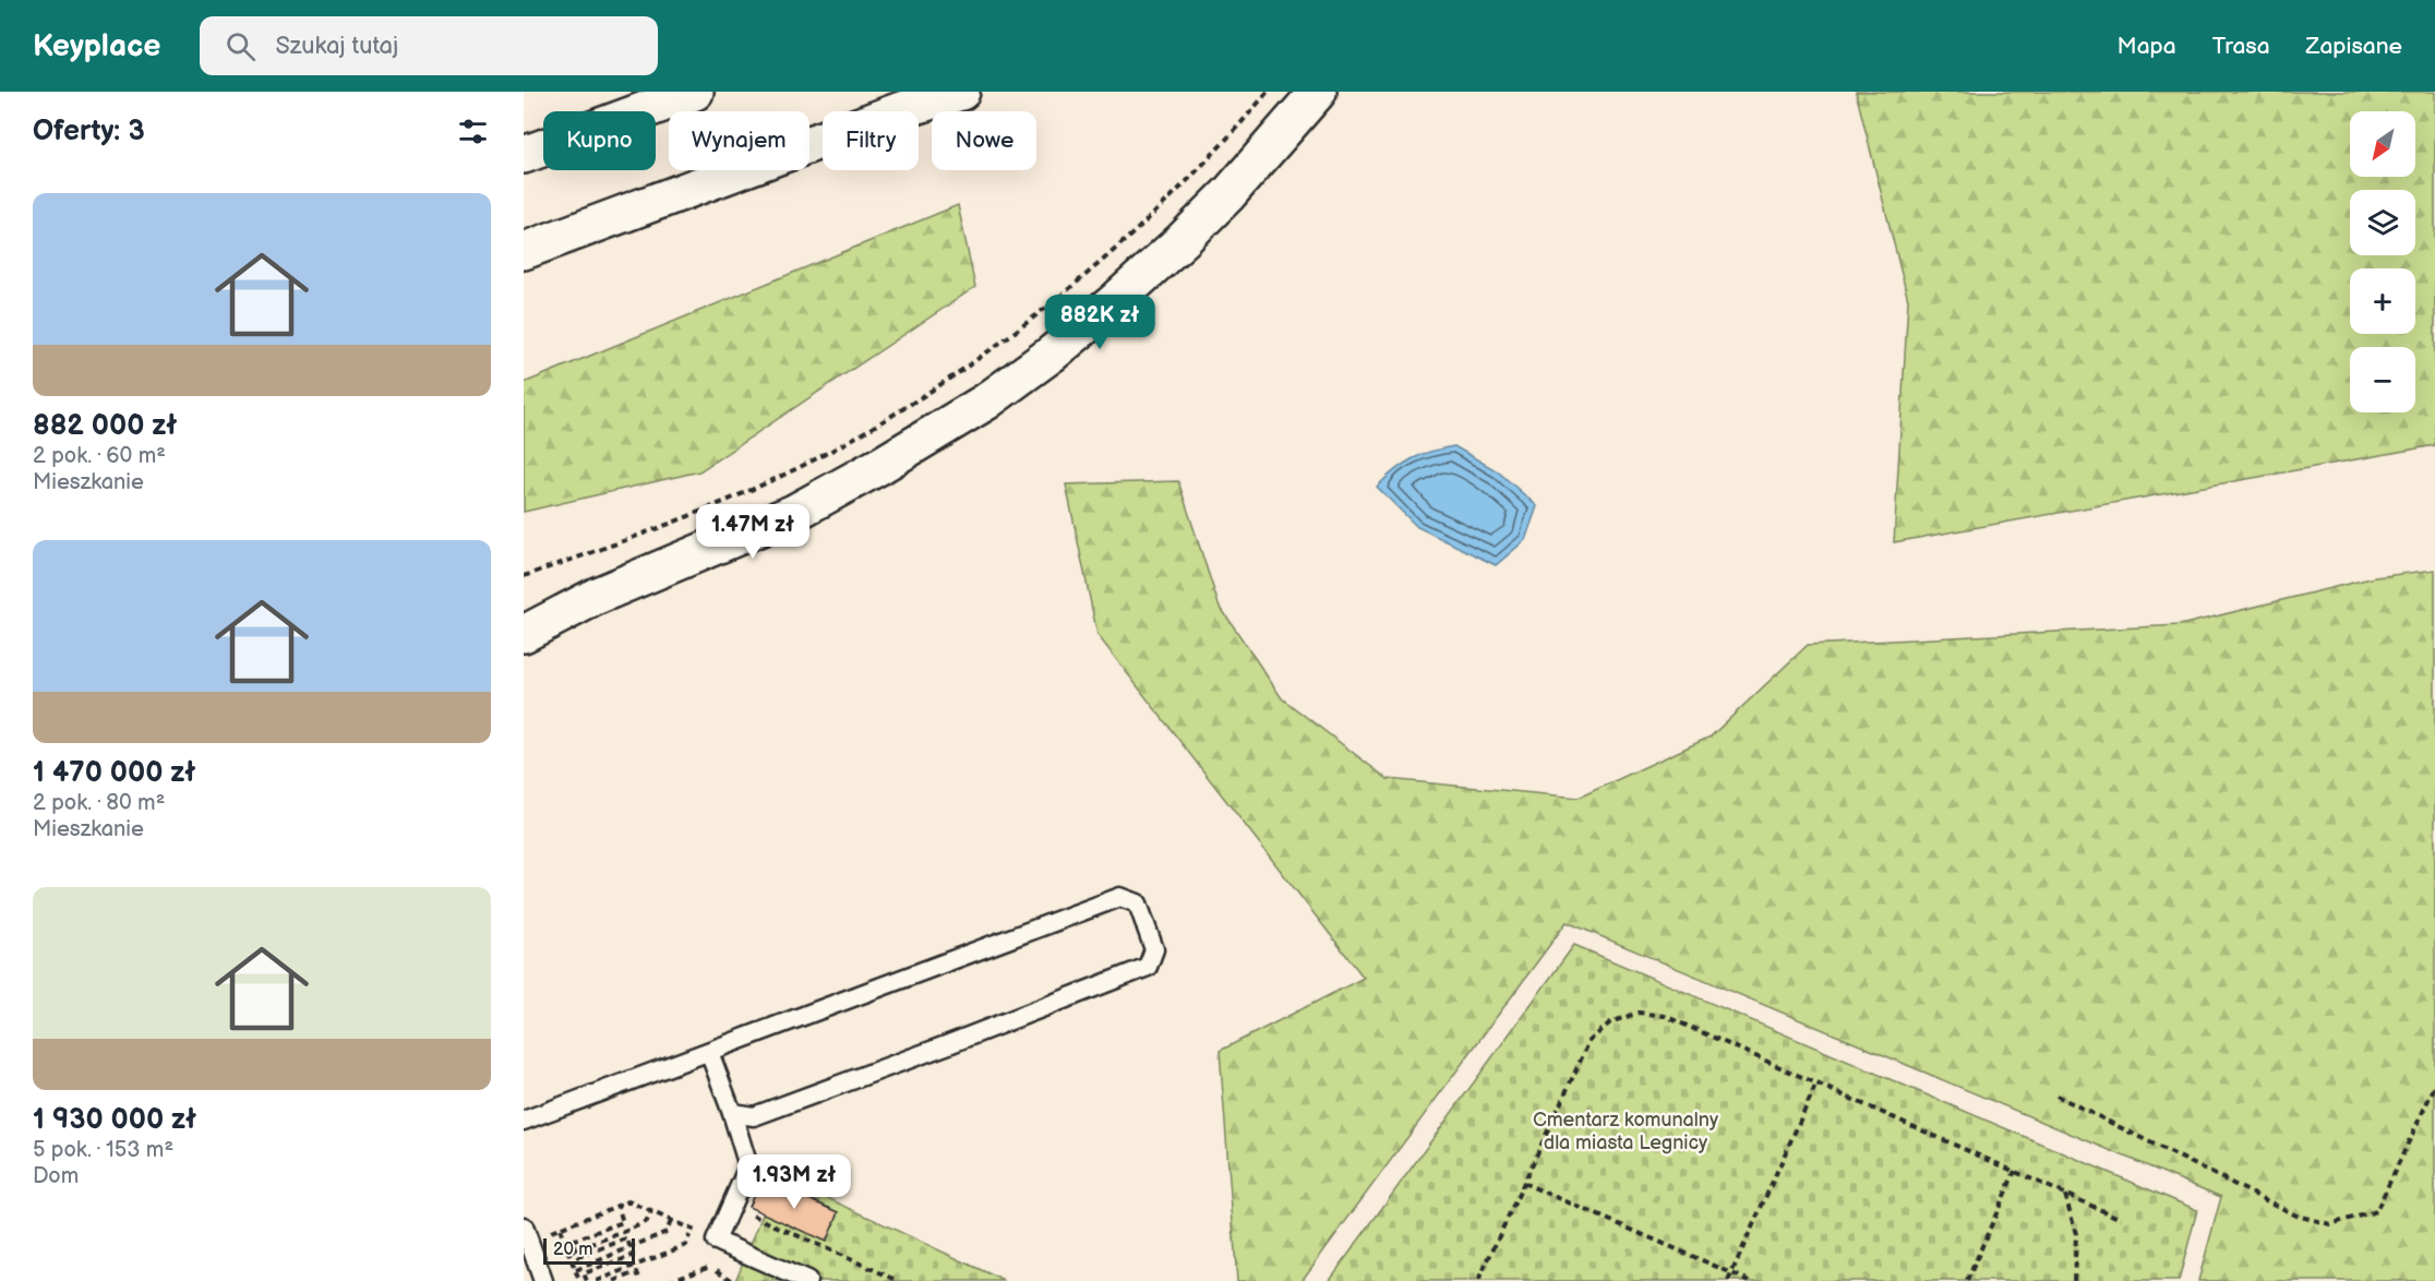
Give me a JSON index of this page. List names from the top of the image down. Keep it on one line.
{"parks":["Cmentarz komunalny dla miasta Legnicy"],"scale_bar":"20 m","north":"bottom left","page":{"header":"Keyplace","search":"Szukaj tutaj","nav":["Mapa","Trasa","Zapisane"],"heading":"Oferty: 3","map_buttons":["+","−"],"chip":["Kupno","Wynajem","Filtry","Nowe"],"list":[{"name":"882 000 zł","note":"2 pok. · 60 m² · Mieszkanie"},{"name":"1 470 000 zł","note":"2 pok. · 80 m² · Mieszkanie"},{"name":"1 930 000 zł","note":"5 pok. · 153 m² · Dom"}],"price":["882K zł","1.47M zł","1.93M zł"],"scale":"20 m"}}
